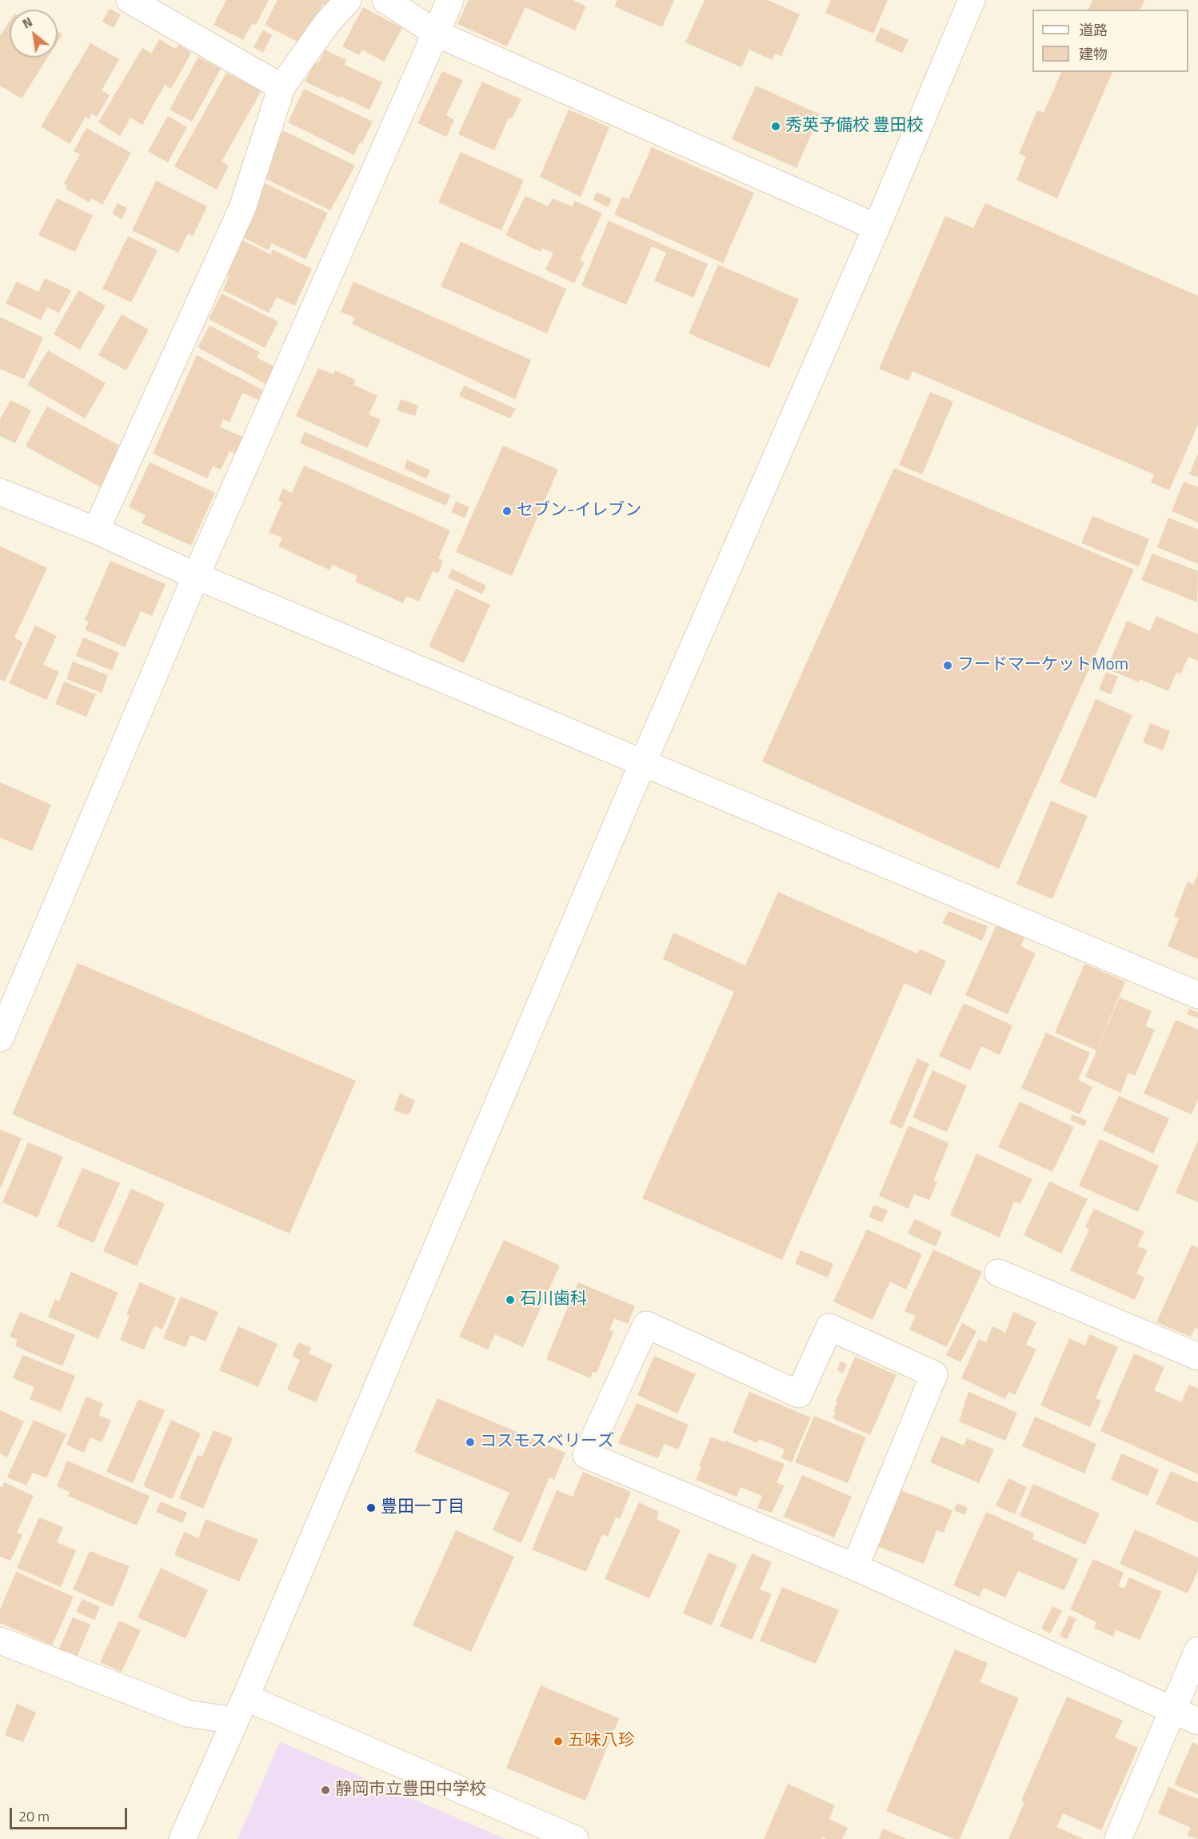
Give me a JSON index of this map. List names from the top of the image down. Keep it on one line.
{"places":["秀英予備校 豊田校","セブン-イレブン","フードマーケットMom","石川歯科","コスモスベリーズ","豊田一丁目","五味八珍","静岡市立豊田中学校"],"legend":["道路","建物"],"scale_bar":"20 m","north":"top left"}
